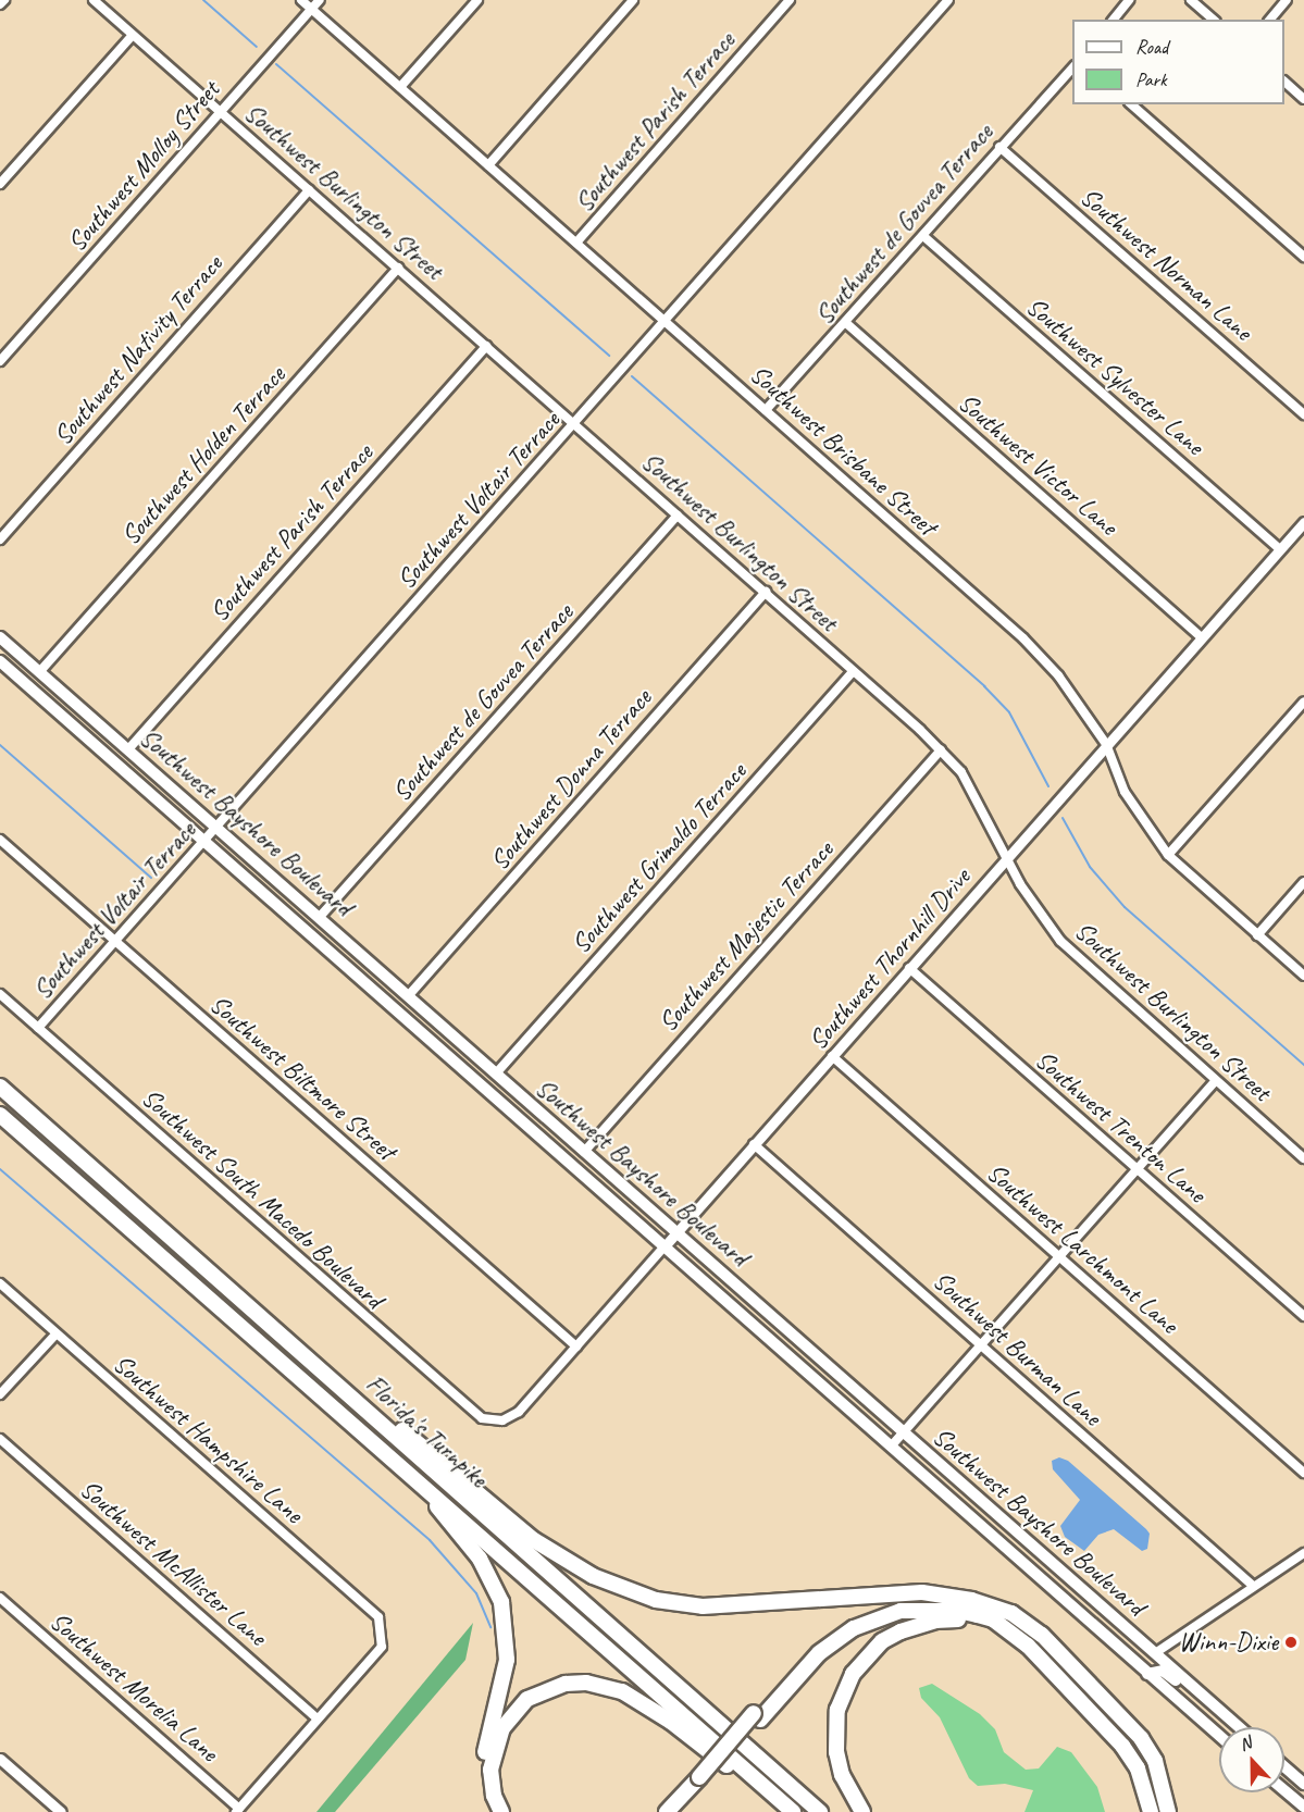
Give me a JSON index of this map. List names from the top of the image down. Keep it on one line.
{"streets":{"highway":["Florida's Turnpike"],"main road":["Southwest Bayshore Boulevard"],"street":["Southwest Parish Terrace","Southwest Molloy Street","Southwest Burlington Street","Southwest de Gouvea Terrace","Southwest Norman Lane","Southwest Nativity Terrace","Southwest Sylvester Lane","Southwest Brisbane Street","Southwest Holden Terrace","Southwest Victor Lane","Southwest Voltair Terrace","Southwest Donna Terrace","Southwest Grimaldo Terrace","Southwest Majestic Terrace","Southwest Thornhill Drive","Southwest Biltmore Street","Southwest Trenton Lane","Southwest South Macedo Boulevard","Southwest Larchmont Lane","Southwest Burman Lane","Southwest Hampshire Lane","Southwest McAllister Lane","Southwest Morelia Lane"]},"crossings":[["Southwest Parish Terrace","Southwest Burlington Street"],["Southwest Parish Terrace","Southwest Brisbane Street"],["Southwest Parish Terrace","Southwest Bayshore Boulevard"],["Southwest Molloy Street","Southwest Burlington Street"],["Southwest Molloy Street","Southwest Brisbane Street"],["Southwest Burlington Street","Southwest de Gouvea Terrace"],["Southwest Burlington Street","Southwest Nativity Terrace"],["Southwest Burlington Street","Southwest Holden Terrace"],["Southwest Burlington Street","Southwest Voltair Terrace"],["Southwest Burlington Street","Southwest Donna Terrace"],["Southwest Burlington Street","Southwest Grimaldo Terrace"],["Southwest Burlington Street","Southwest Majestic Terrace"],["Southwest Burlington Street","Southwest Thornhill Drive"],["Southwest de Gouvea Terrace","Southwest Norman Lane"],["Southwest de Gouvea Terrace","Southwest Sylvester Lane"],["Southwest de Gouvea Terrace","Southwest Brisbane Street"],["Southwest de Gouvea Terrace","Southwest Victor Lane"],["Southwest de Gouvea Terrace","Southwest Bayshore Boulevard"],["Southwest Sylvester Lane","Southwest Thornhill Drive"],["Southwest Brisbane Street","Southwest Voltair Terrace"],["Southwest Brisbane Street","Southwest Thornhill Drive"],["Southwest Holden Terrace","Southwest Bayshore Boulevard"],["Southwest Victor Lane","Southwest Thornhill Drive"],["Southwest Voltair Terrace","Southwest Bayshore Boulevard"],["Southwest Voltair Terrace","Southwest Biltmore Street"],["Southwest Voltair Terrace","Southwest South Macedo Boulevard"],["Southwest Donna Terrace","Southwest Bayshore Boulevard"],["Southwest Bayshore Boulevard","Southwest Grimaldo Terrace"],["Southwest Bayshore Boulevard","Southwest Majestic Terrace"],["Southwest Bayshore Boulevard","Southwest Thornhill Drive"],["Southwest Thornhill Drive","Southwest Biltmore Street"],["Southwest Thornhill Drive","Southwest Trenton Lane"],["Southwest Thornhill Drive","Southwest South Macedo Boulevard"],["Southwest Thornhill Drive","Southwest Larchmont Lane"],["Southwest Thornhill Drive","Southwest Burman Lane"],["Southwest Hampshire Lane","Southwest McAllister Lane"]],"places":["Winn-Dixie"],"legend":["Road","Park"],"north":"top"}
